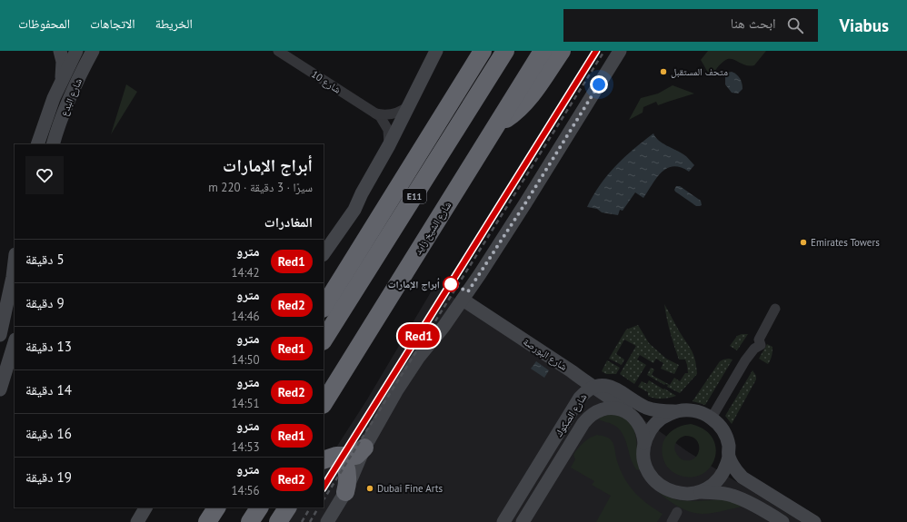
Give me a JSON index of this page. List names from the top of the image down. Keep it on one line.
{"streets":{"highway":["E11","شارع الشيخ زايد"],"street":["شارع 10","شارع البدع","شارع البورصة","شارع الصكوك"]},"crossings":[["شارع البورصة","شارع الصكوك"]],"places":["متحف المستقبل","Emirates Towers","أبراج الإمارات","Dubai Fine Arts"],"lines":["metro line Red1"],"page":{"header":"Viabus","search":"ابحث هنا","nav":["الخريطة","الاتجاهات","المحفوظات"],"on_map":"Red1","heading":[["أبراج الإمارات","سيرًا · 3 دقيقة · 220 m"],"المغادرات"],"list":[{"mark":"Red1","name":"مترو","note":"14:42","value":"5 دقيقة"},{"mark":"Red2","name":"مترو","note":"14:46","value":"9 دقيقة"},{"mark":"Red1","name":"مترو","note":"14:50","value":"13 دقيقة"},{"mark":"Red2","name":"مترو","note":"14:51","value":"14 دقيقة"},{"mark":"Red1","name":"مترو","note":"14:53","value":"16 دقيقة"},{"mark":"Red2","name":"مترو","note":"14:56","value":"19 دقيقة"}]}}
